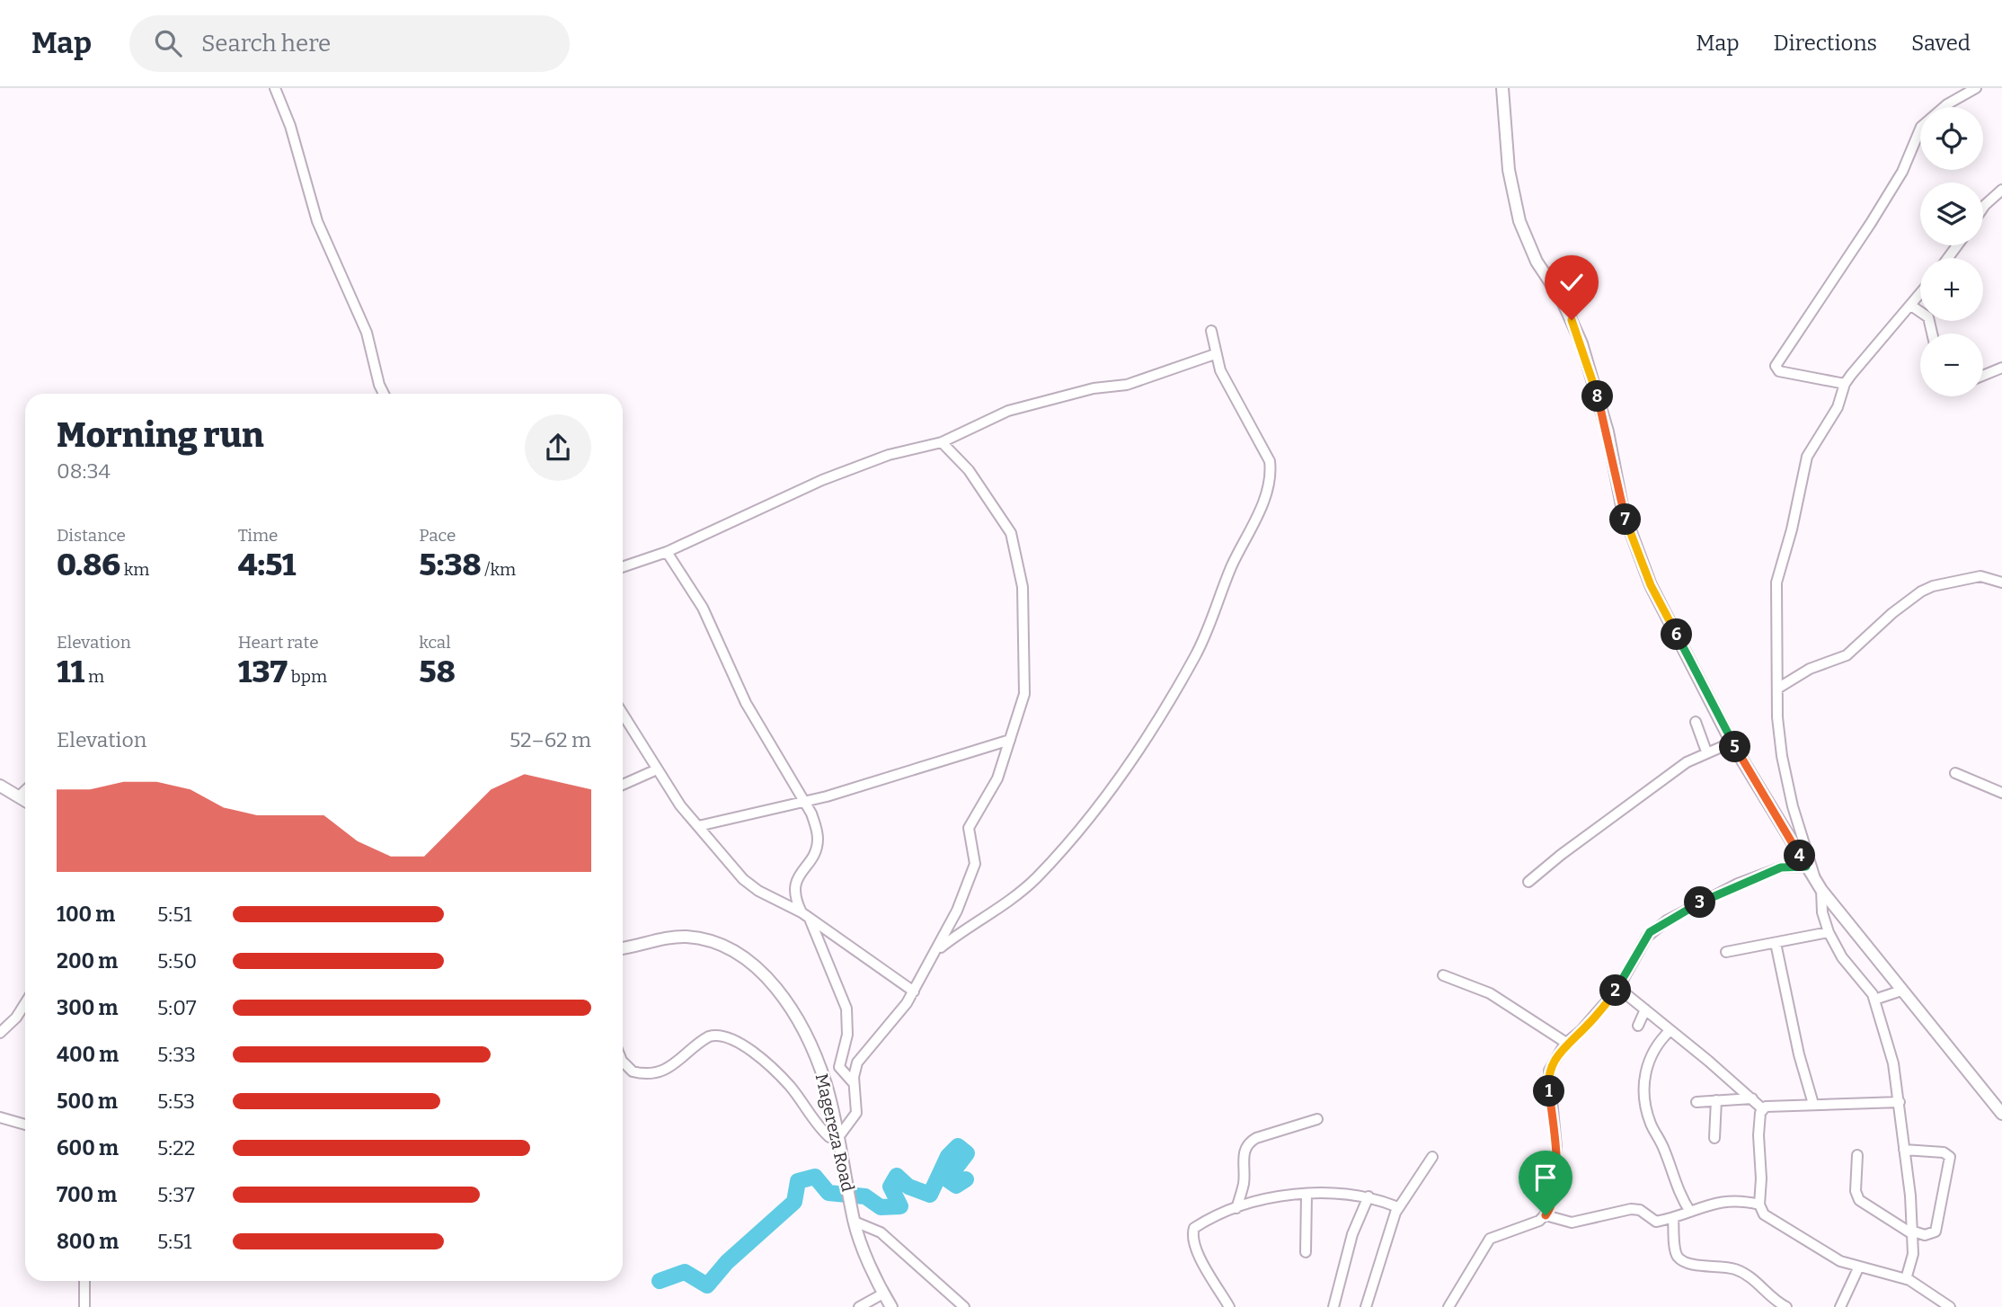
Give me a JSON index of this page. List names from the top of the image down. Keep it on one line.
{"streets":{"street":["Magereza Road"]},"page":{"header":"Map","search":"Search here","nav":["Map","Directions","Saved"],"map_buttons":["+","−"],"pins":["8","7","6","5","4","3","2","1"],"heading":["Morning run","08:34"],"stats":[["Distance","0.86 km"],["Time","4:51"],["Pace","5:38 /km"],["Elevation","11 m"],["Heart rate","137 bpm"],["kcal","58"]],"chart":["Elevation","52–62 m"],"list":[{"name":"100 m","note":"5:51"},{"name":"200 m","note":"5:50"},{"name":"300 m","note":"5:07"},{"name":"400 m","note":"5:33"},{"name":"500 m","note":"5:53"},{"name":"600 m","note":"5:22"},{"name":"700 m","note":"5:37"},{"name":"800 m","note":"5:51"}]}}
